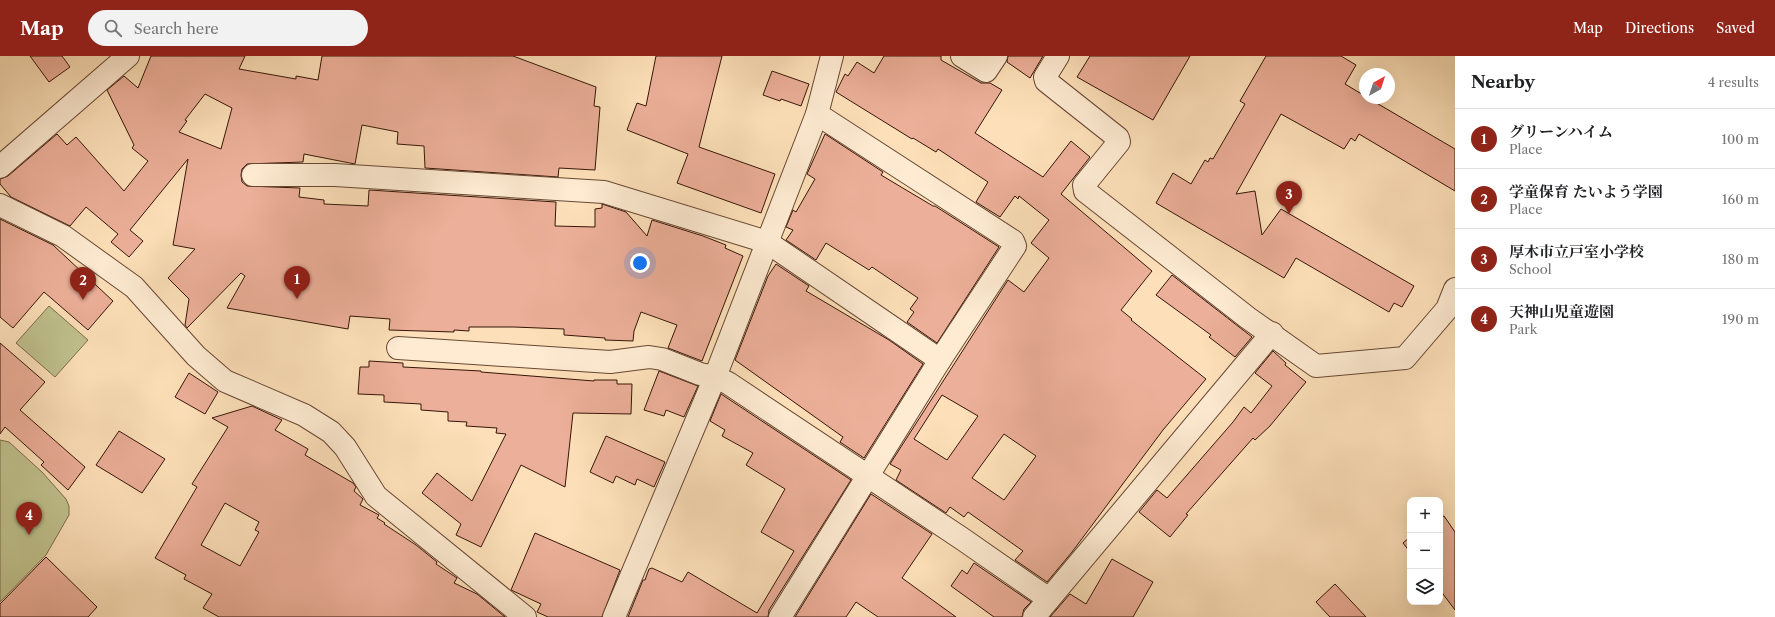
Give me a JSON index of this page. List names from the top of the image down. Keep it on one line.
{"north":"top right","page":{"header":"Map","search":"Search here","nav":["Map","Directions","Saved"],"heading":["Nearby","4 results"],"list":[{"mark":"1","name":"グリーンハイム","note":"Place","value":"100 m"},{"mark":"2","name":"学童保育 たいよう学園","note":"Place","value":"160 m"},{"mark":"3","name":"厚木市立戸室小学校","note":"School","value":"180 m"},{"mark":"4","name":"天神山児童遊園","note":"Park","value":"190 m"}],"pins":["3","1","2","4"],"map_buttons":["+","−"]}}
